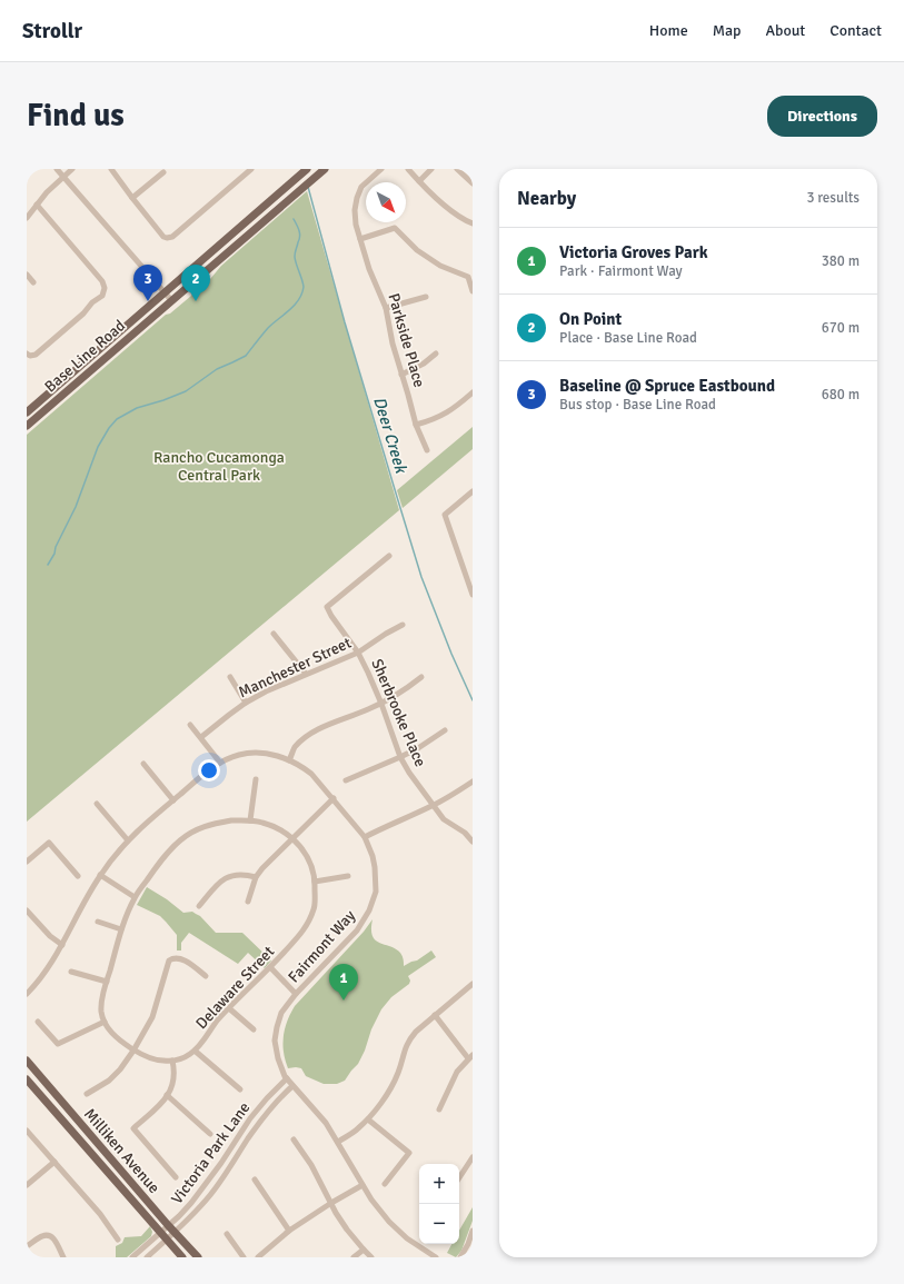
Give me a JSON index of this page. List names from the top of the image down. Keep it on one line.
{"streets":{"main road":["Base Line Road","Milliken Avenue"],"street":["Parkside Place","Manchester Street","Sherbrooke Place","Fairmont Way","Delaware Street","Victoria Park Lane"]},"crossings":[["Manchester Street","Sherbrooke Place"],["Fairmont Way","Victoria Park Lane"],["Milliken Avenue","Victoria Park Lane"]],"water":["Deer Creek"],"parks":["Rancho Cucamonga Central Park"],"north":"bottom right","page":{"header":"Strollr","nav":["Home","Map","About","Contact"],"buttons":"Directions","title":"Find us","heading":["Nearby","3 results"],"list":[{"mark":"1","name":"Victoria Groves Park","note":"Park · Fairmont Way","value":"380 m"},{"mark":"2","name":"On Point","note":"Place · Base Line Road","value":"670 m"},{"mark":"3","name":"Baseline @ Spruce Eastbound","note":"Bus stop · Base Line Road","value":"680 m"}],"pins":["2","3","1"],"map_buttons":["+","−"]}}
